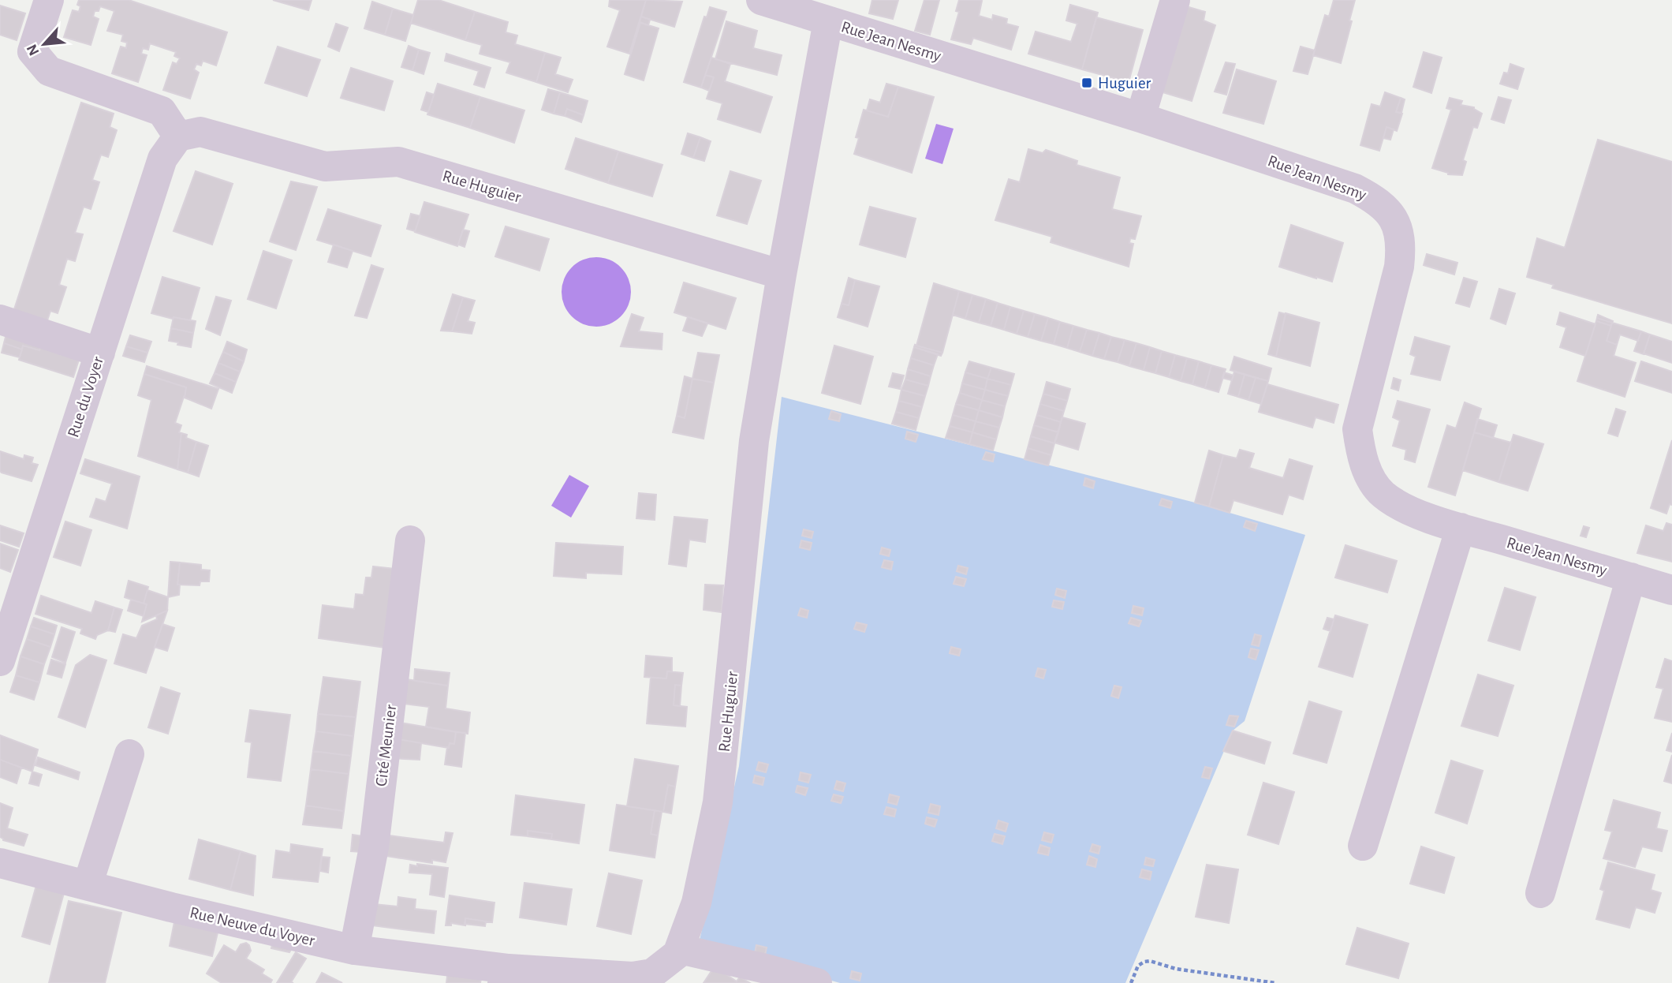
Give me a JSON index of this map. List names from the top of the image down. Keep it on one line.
{"streets":{"street":["Rue Jean Nesmy","Rue Huguier","Rue du Voyer","Cité Meunier","Rue Neuve du Voyer"]},"crossings":[["Rue Jean Nesmy","Rue Huguier"],["Rue Huguier","Rue du Voyer"],["Rue Huguier","Rue Neuve du Voyer"],["Cité Meunier","Rue Neuve du Voyer"]],"places":{"transit":["Huguier"]},"north":"bottom left"}
